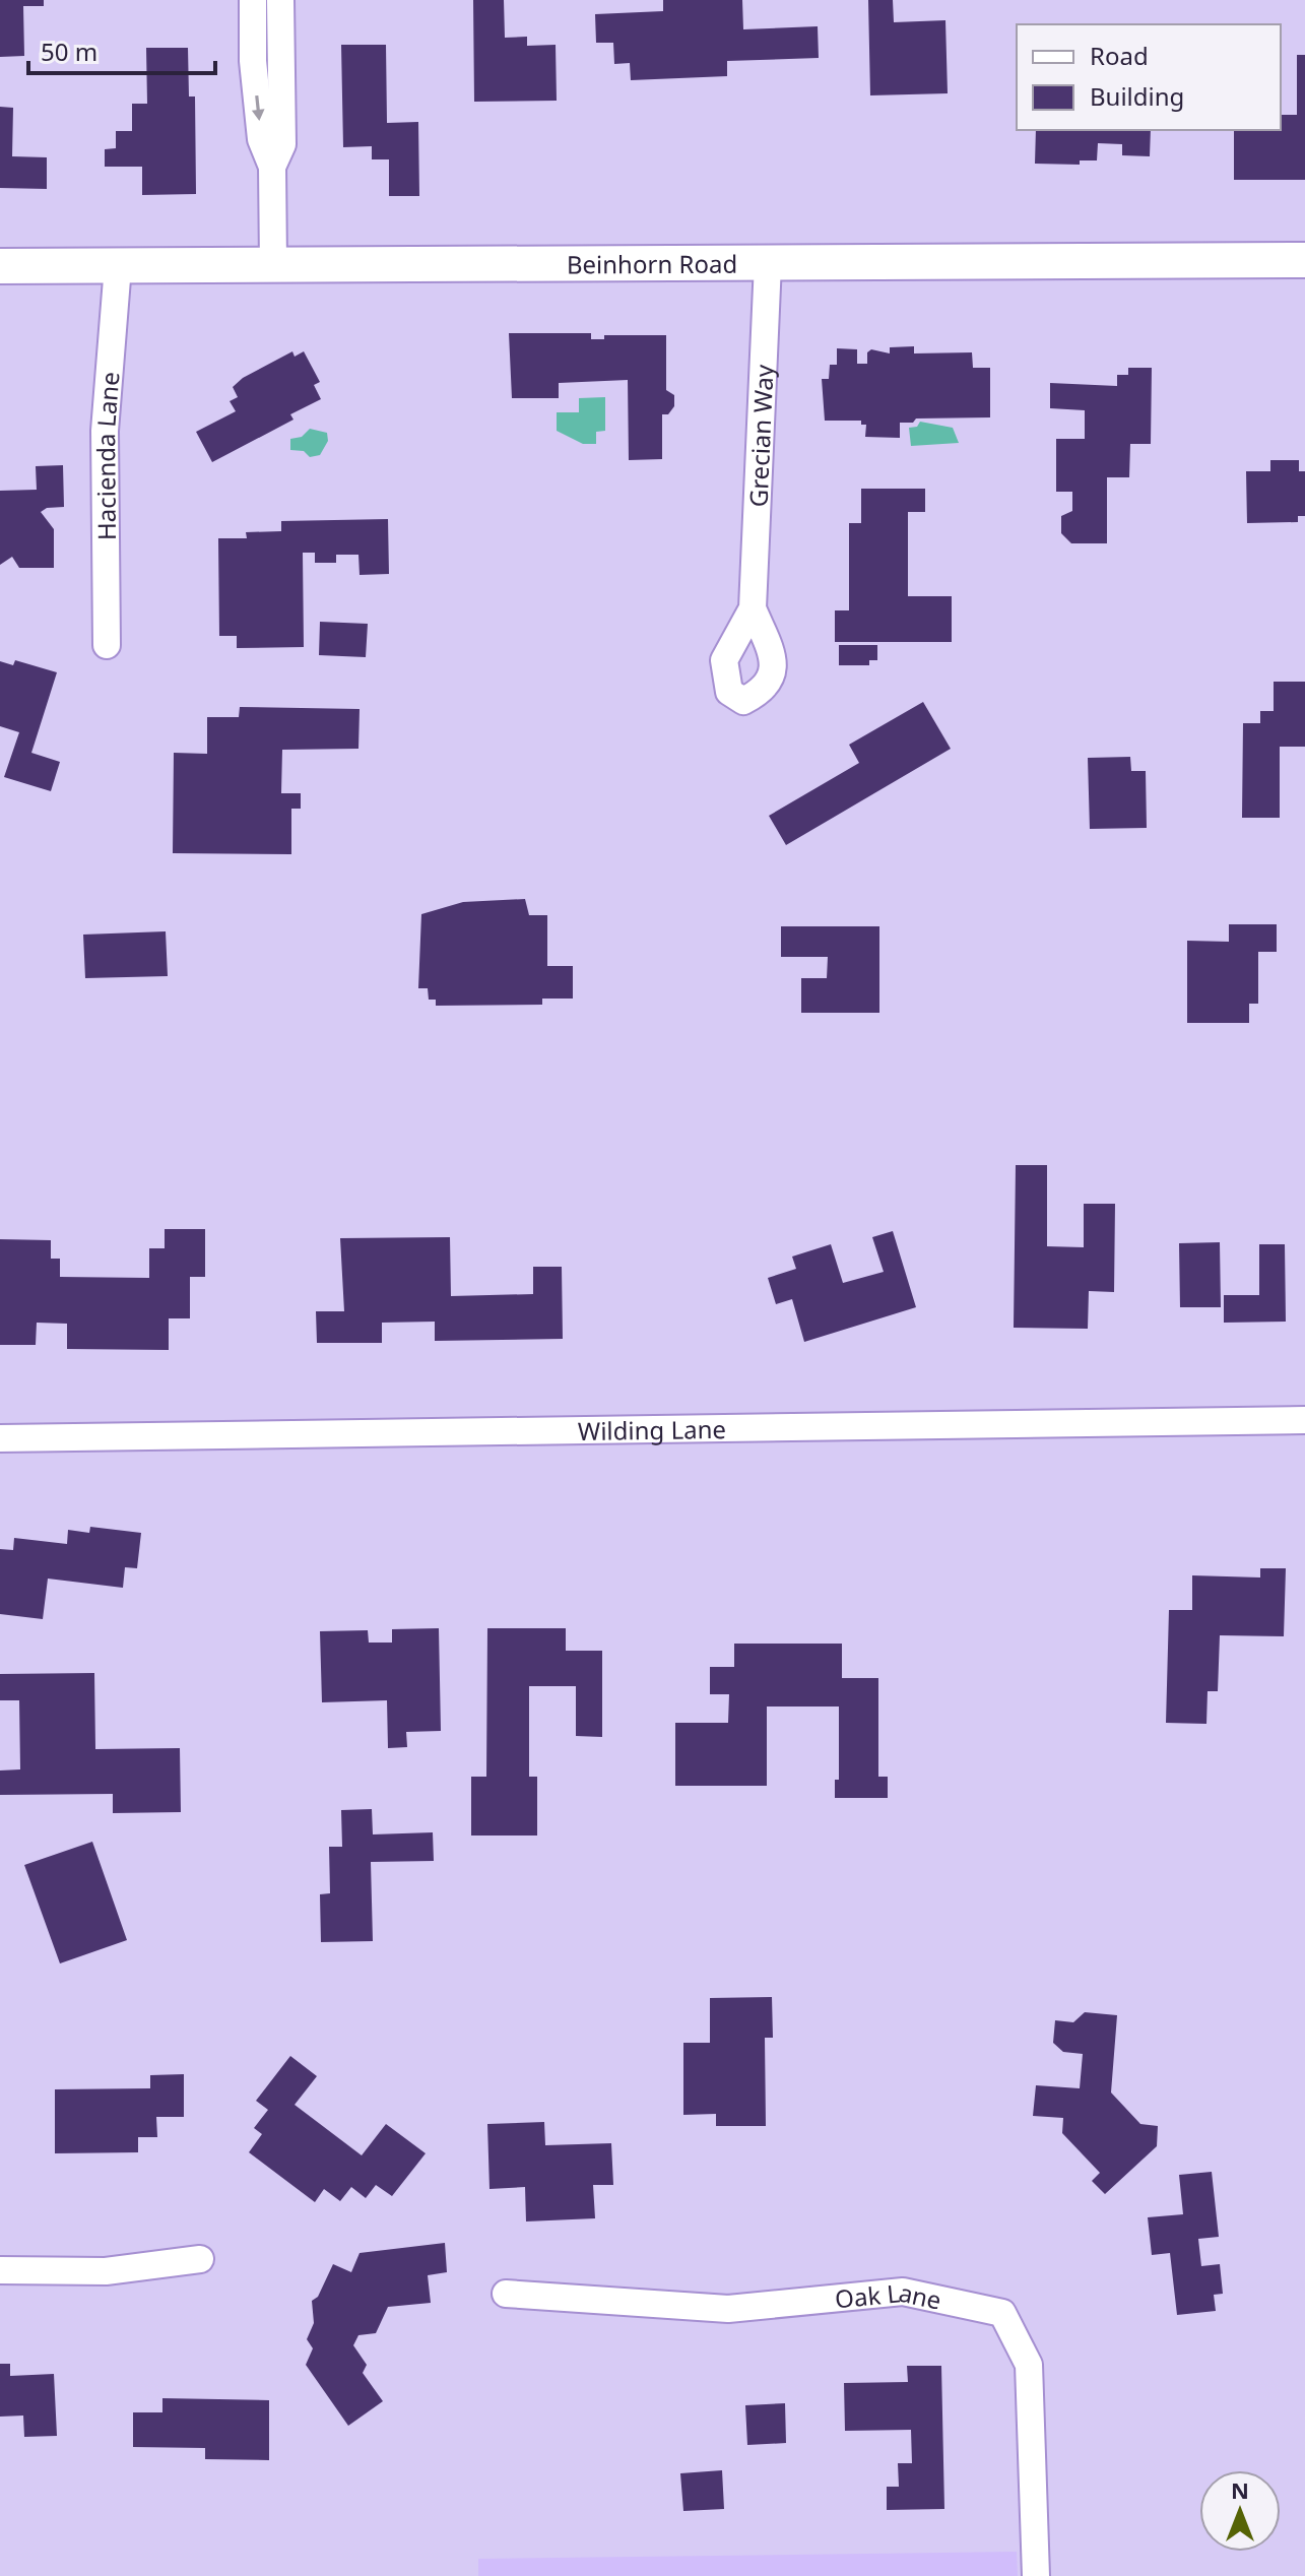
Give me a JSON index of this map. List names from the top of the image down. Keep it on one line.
{"streets":{"street":["Beinhorn Road","Grecian Way","Hacienda Lane","Wilding Lane","Oak Lane"]},"crossings":[["Beinhorn Road","Grecian Way"],["Beinhorn Road","Hacienda Lane"]],"legend":["Road","Building"],"scale_bar":"50 m","north":"top"}
